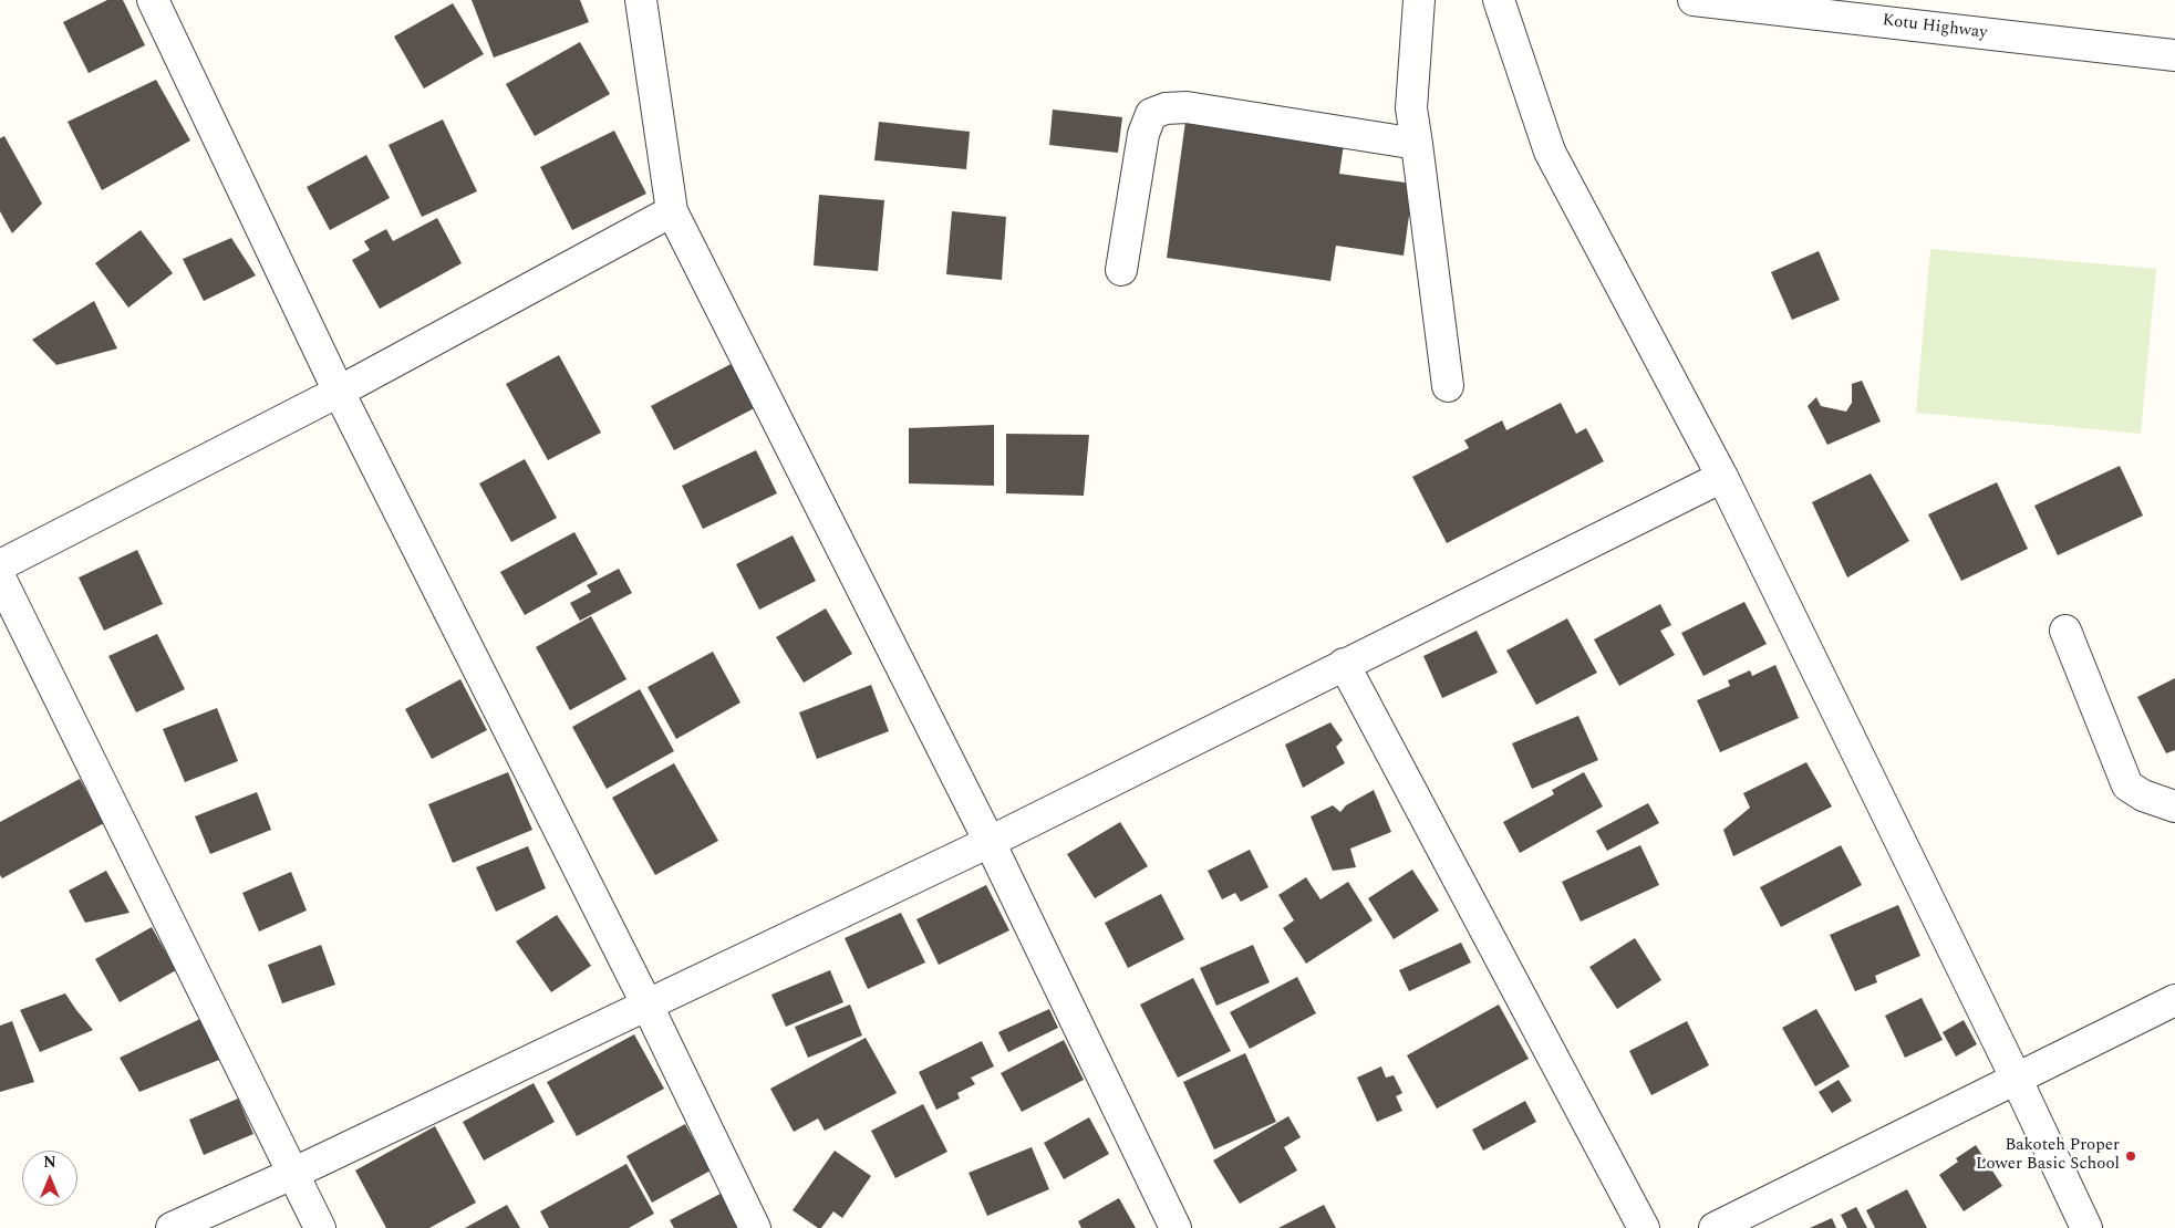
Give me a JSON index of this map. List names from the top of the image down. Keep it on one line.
{"streets":{"street":["Kotu Highway"]},"places":["Bakoteh Proper Lower Basic School"],"north":"top"}
